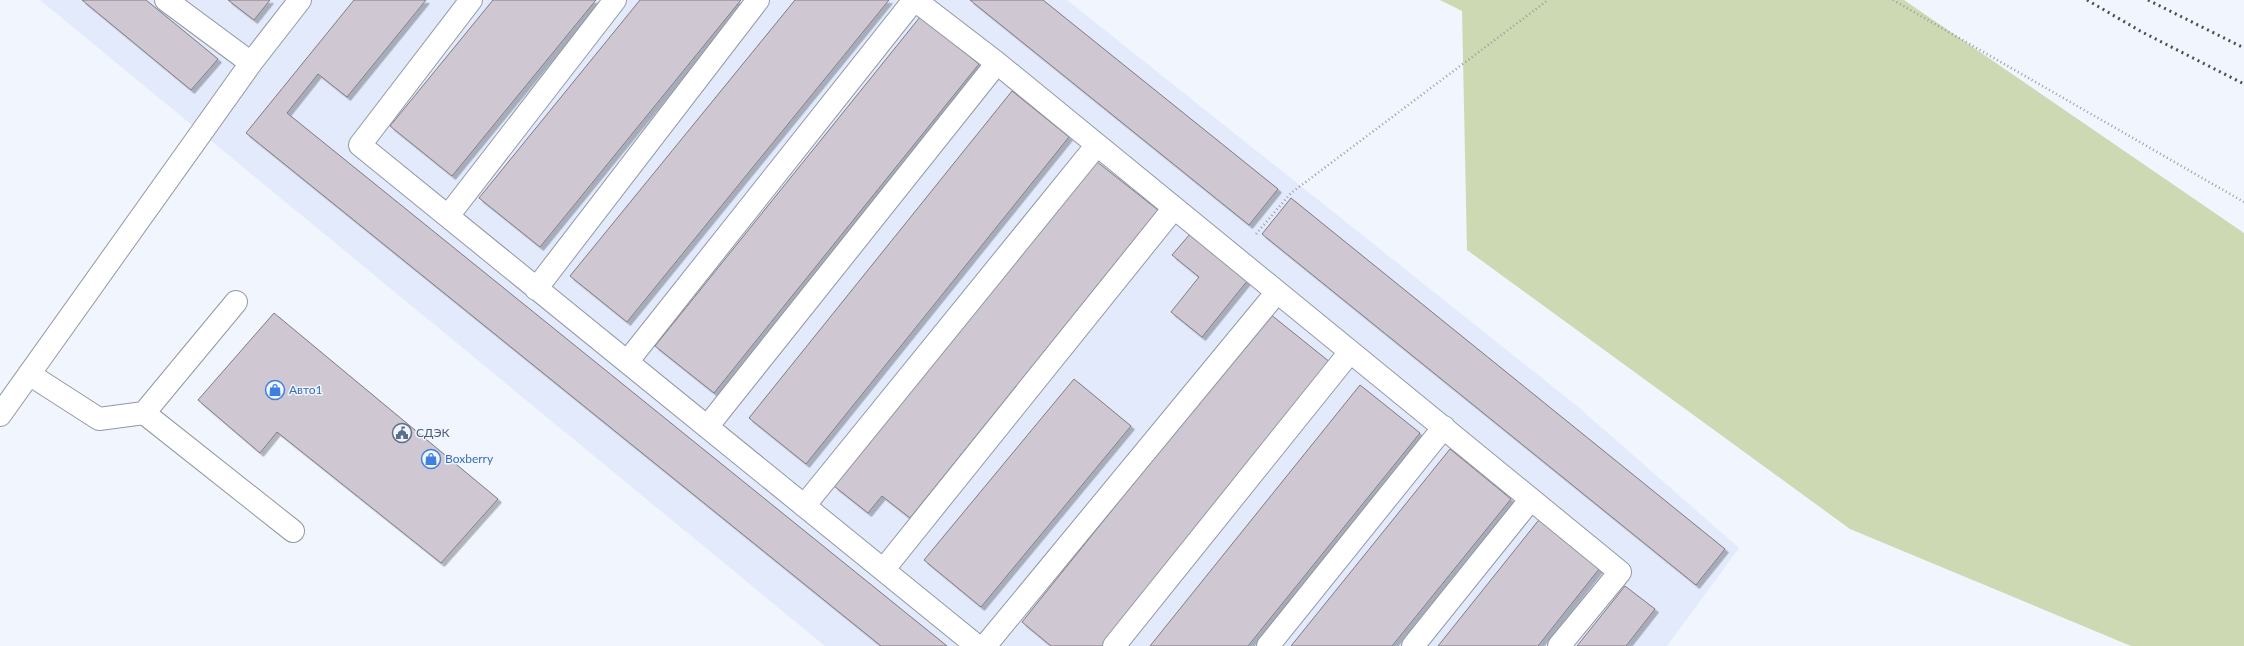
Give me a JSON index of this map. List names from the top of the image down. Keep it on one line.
{"places":{"shop":["Авто1","Boxberry"],"public building":["СДЭК"]}}
